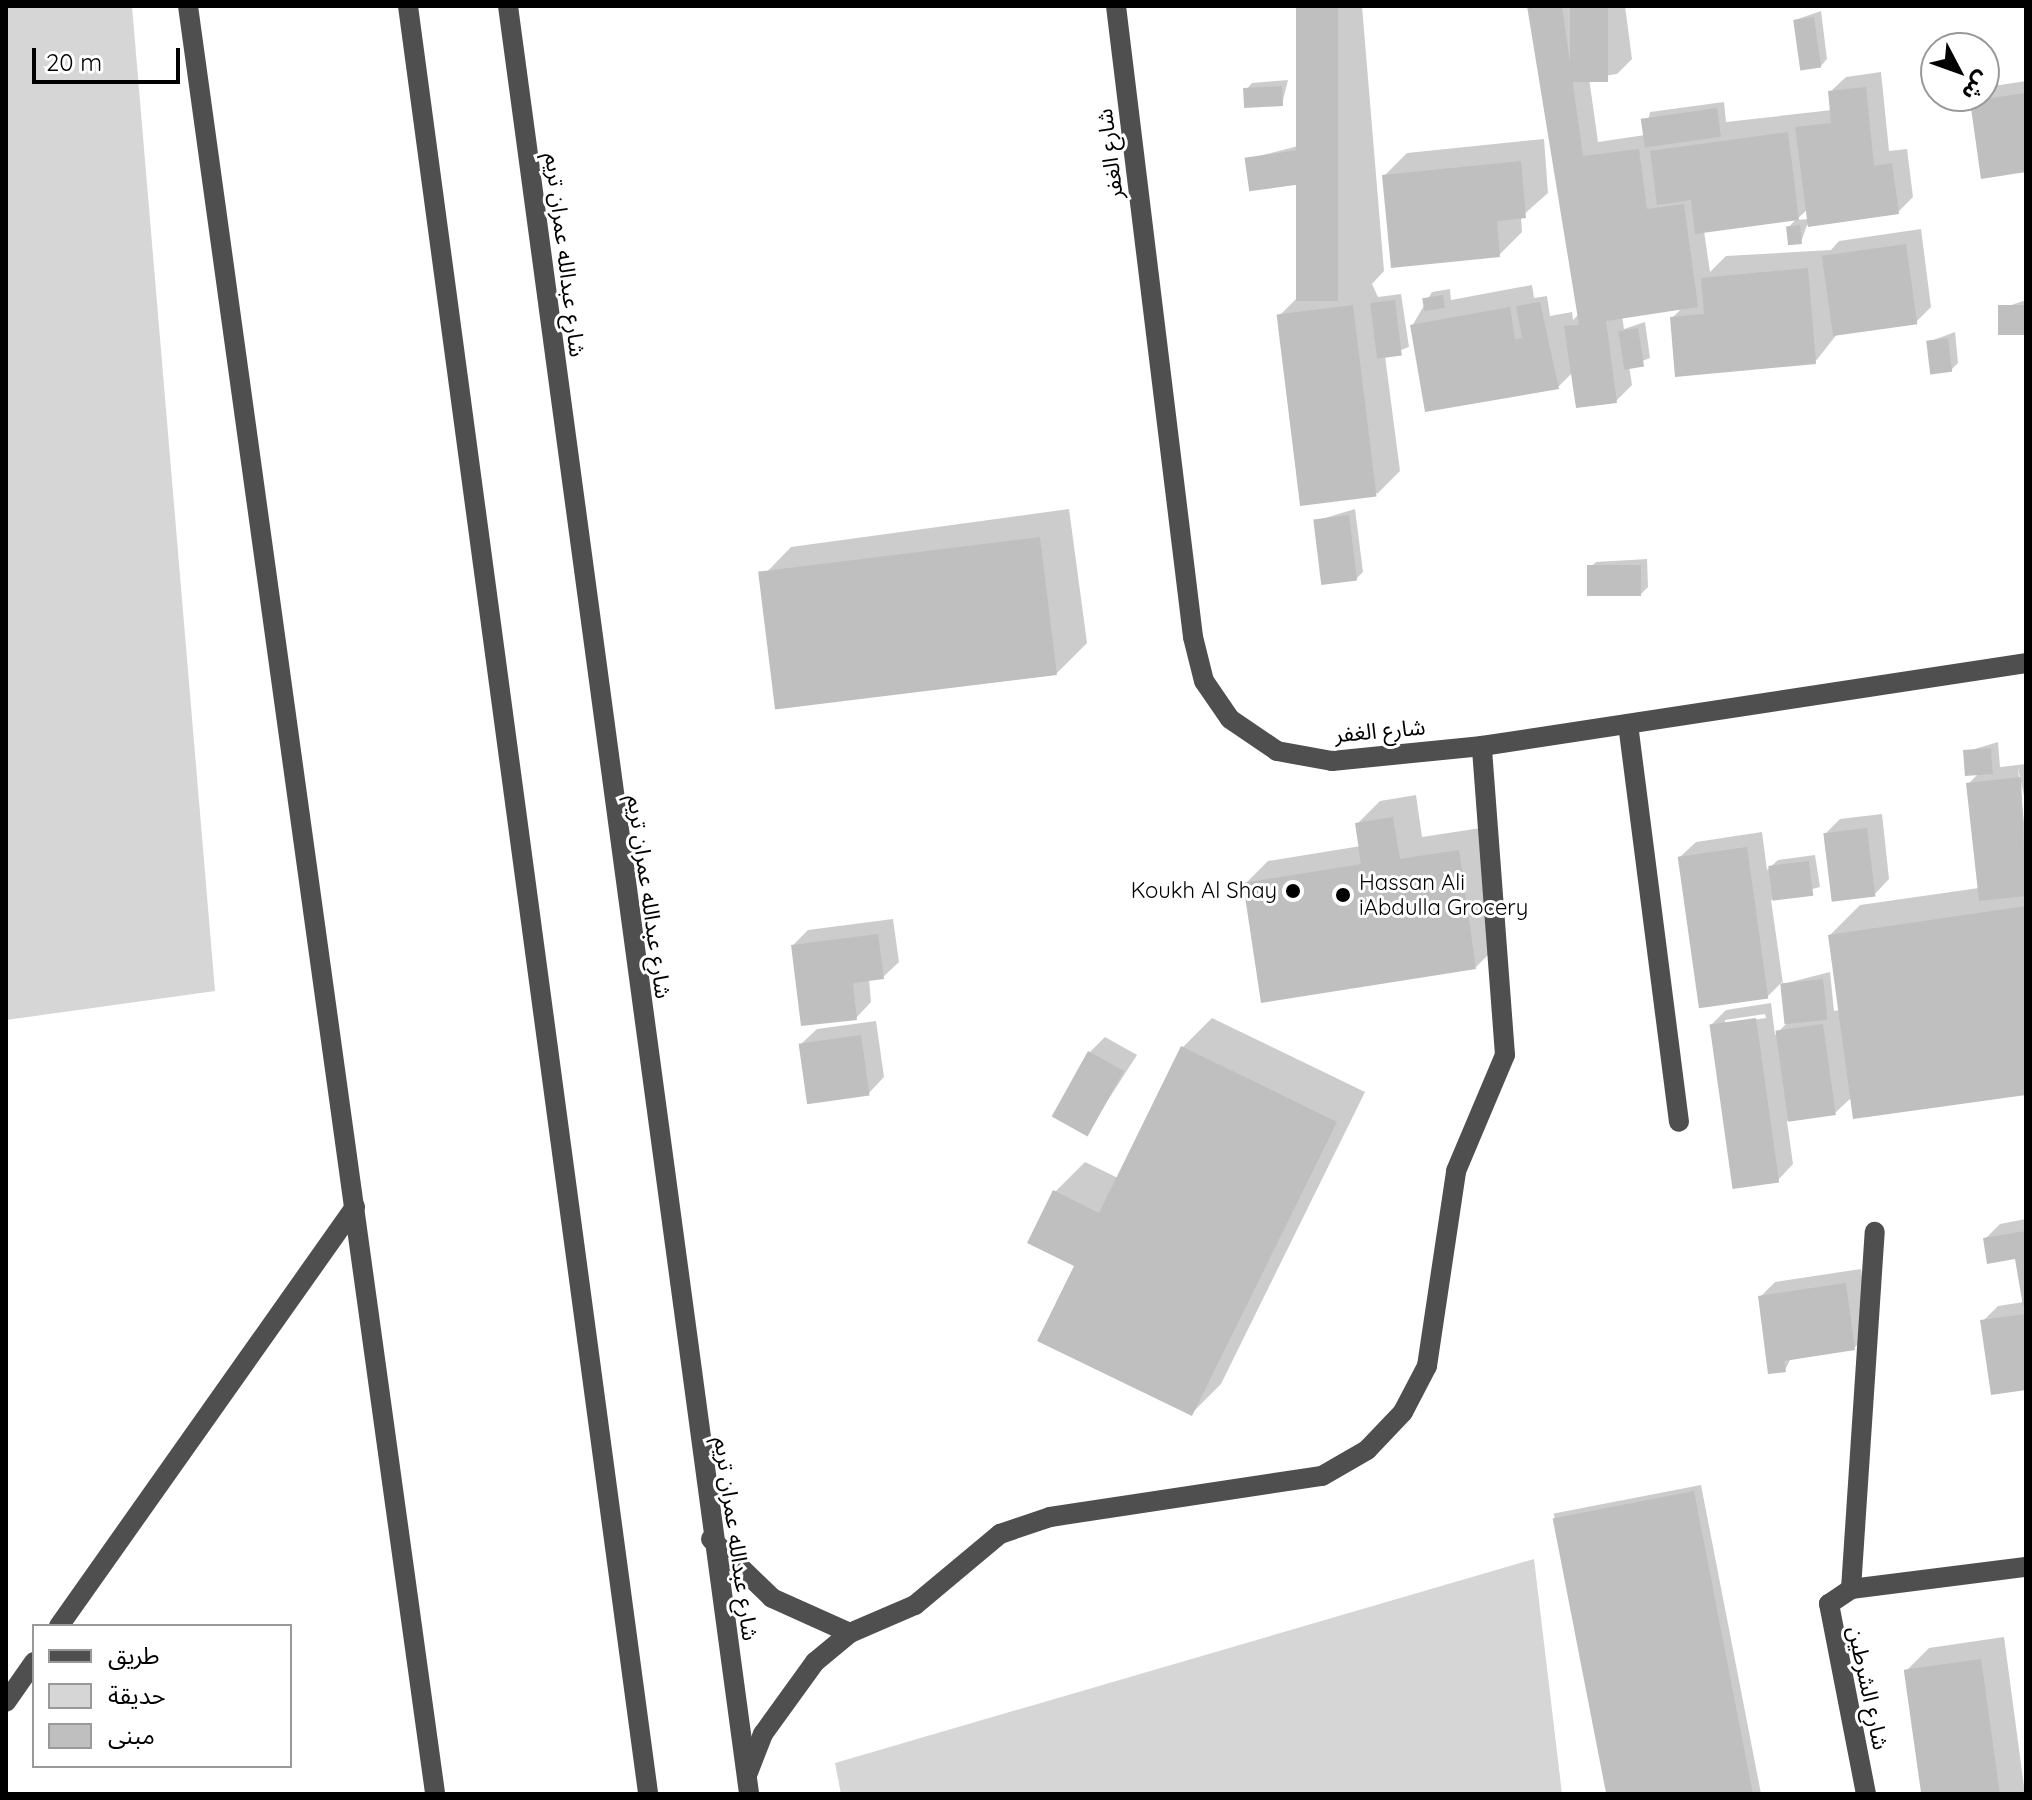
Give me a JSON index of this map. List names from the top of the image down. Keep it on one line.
{"streets":{"street":["شارع الغفر","شارع عبدالله عمران تريم","شارع الشرطين"]},"places":["Koukh Al Shay","Hassan Ali iAbdulla Grocery"],"legend":["طريق","حديقة","مبنى"],"scale_bar":"20 m","north":"bottom right"}
